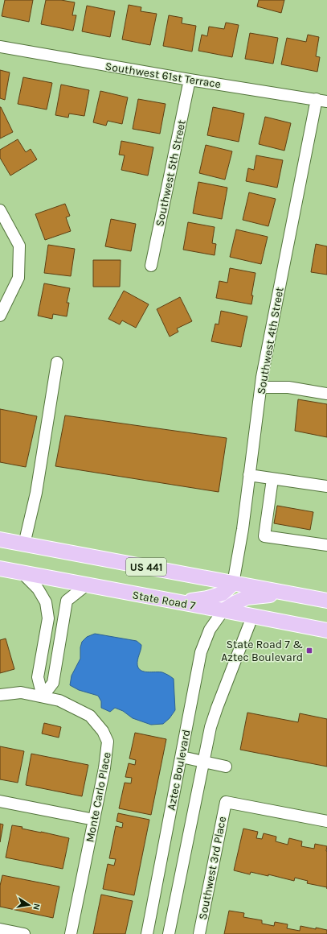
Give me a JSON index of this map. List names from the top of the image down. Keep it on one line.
{"streets":{"main road":["US 441","State Road 7"],"street":["Southwest 61st Terrace","Southwest 5th Street","Southwest 4th Street","Aztec Boulevard","Monte Carlo Place","Southwest 3rd Place"]},"crossings":[["Southwest 61st Terrace","Southwest 5th Street"],["Southwest 61st Terrace","Southwest 4th Street"],["Southwest 4th Street","US 441"],["State Road 7","Aztec Boulevard"]],"places":{"transit":["State Road 7 & Aztec Boulevard"]},"north":"right"}
